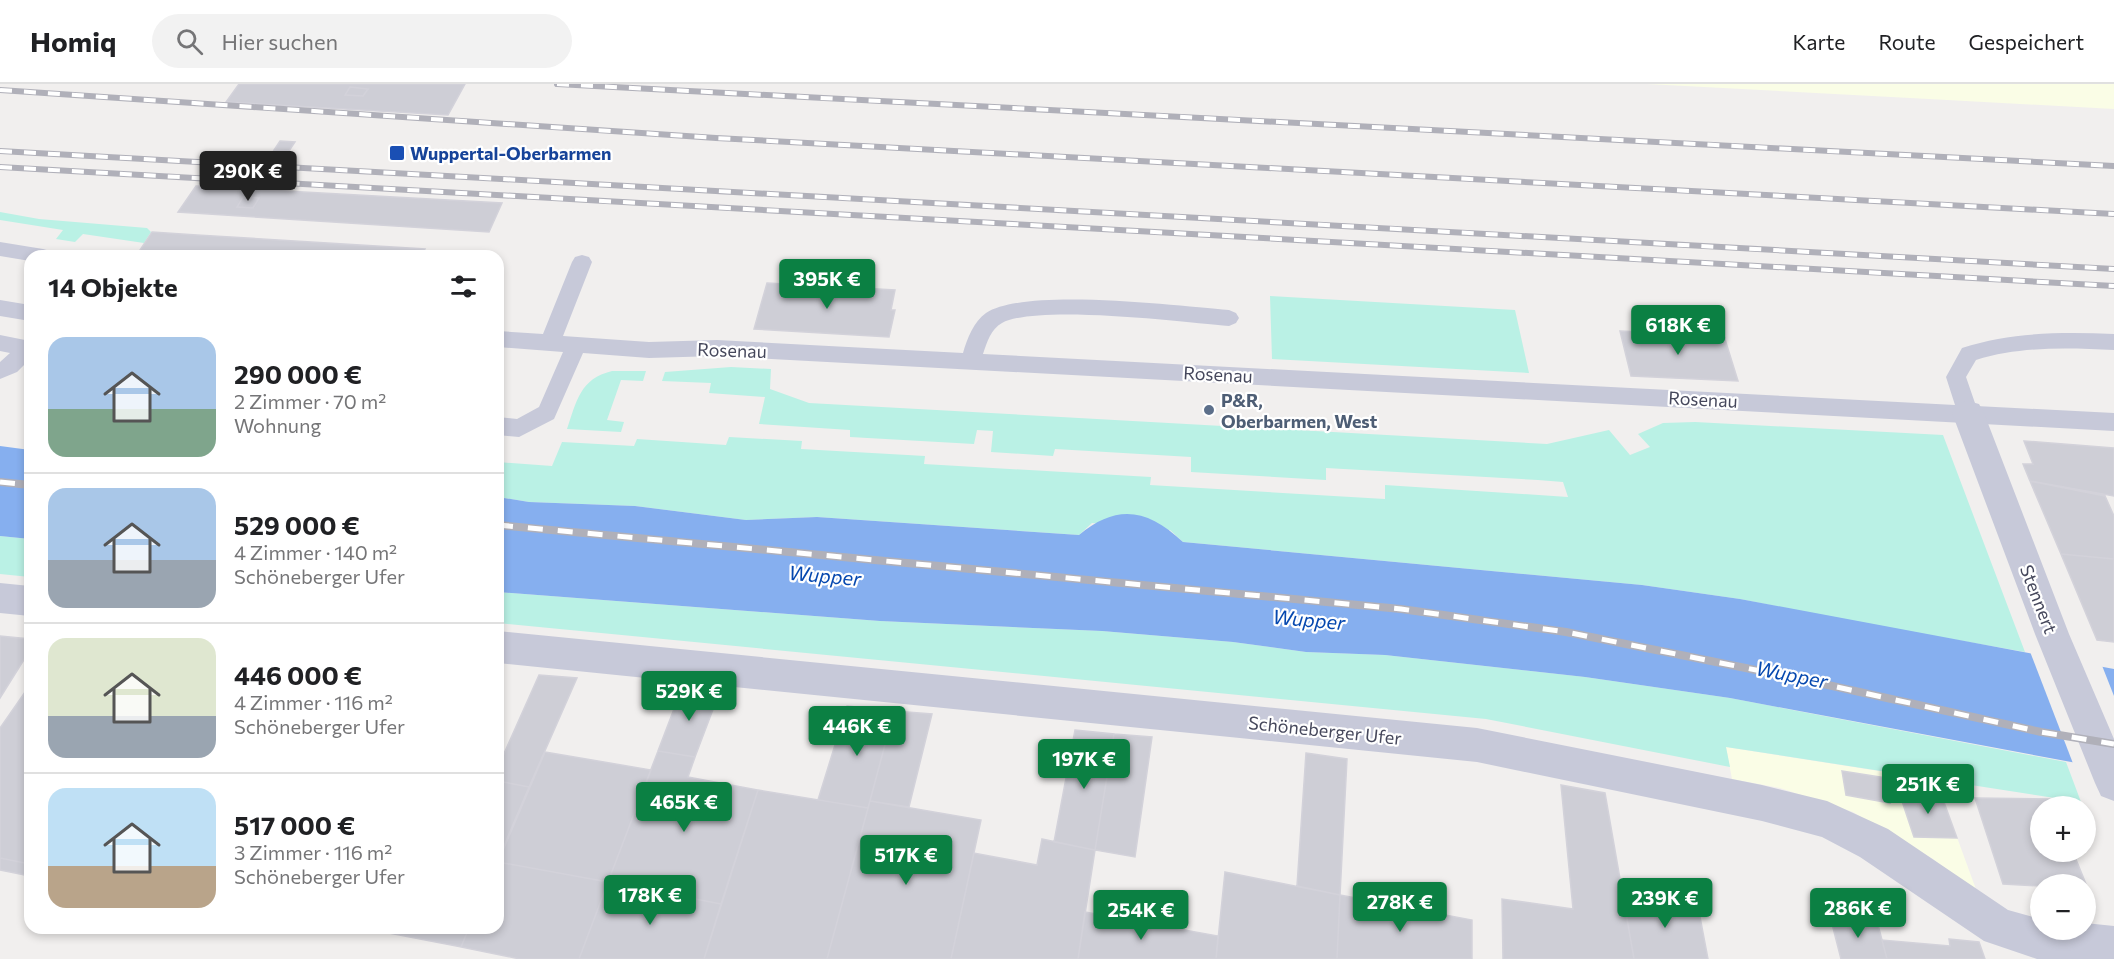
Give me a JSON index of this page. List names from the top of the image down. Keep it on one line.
{"streets":{"street":["Stennert","Schöneberger Ufer"],"lane":["Rosenau"]},"crossings":[["Rosenau","Stennert"]],"water":["Wupper"],"places":{"transit":["Wuppertal-Oberbarmen"],"other":["P&R, Oberbarmen, West"]},"page":{"header":"Homiq","search":"Hier suchen","nav":["Karte","Route","Gespeichert"],"price":["290K €","395K €","618K €","529K €","446K €","197K €","251K €","465K €","517K €","178K €","239K €","278K €","286K €","254K €"],"heading":"14 Objekte","list":[{"name":"290 000 €","note":"2 Zimmer · 70 m² · Wohnung"},{"name":"529 000 €","note":"4 Zimmer · 140 m² · Schöneberger Ufer"},{"name":"446 000 €","note":"4 Zimmer · 116 m² · Schöneberger Ufer"},{"name":"517 000 €","note":"3 Zimmer · 116 m² · Schöneberger Ufer"}],"map_buttons":["+","−"]}}
